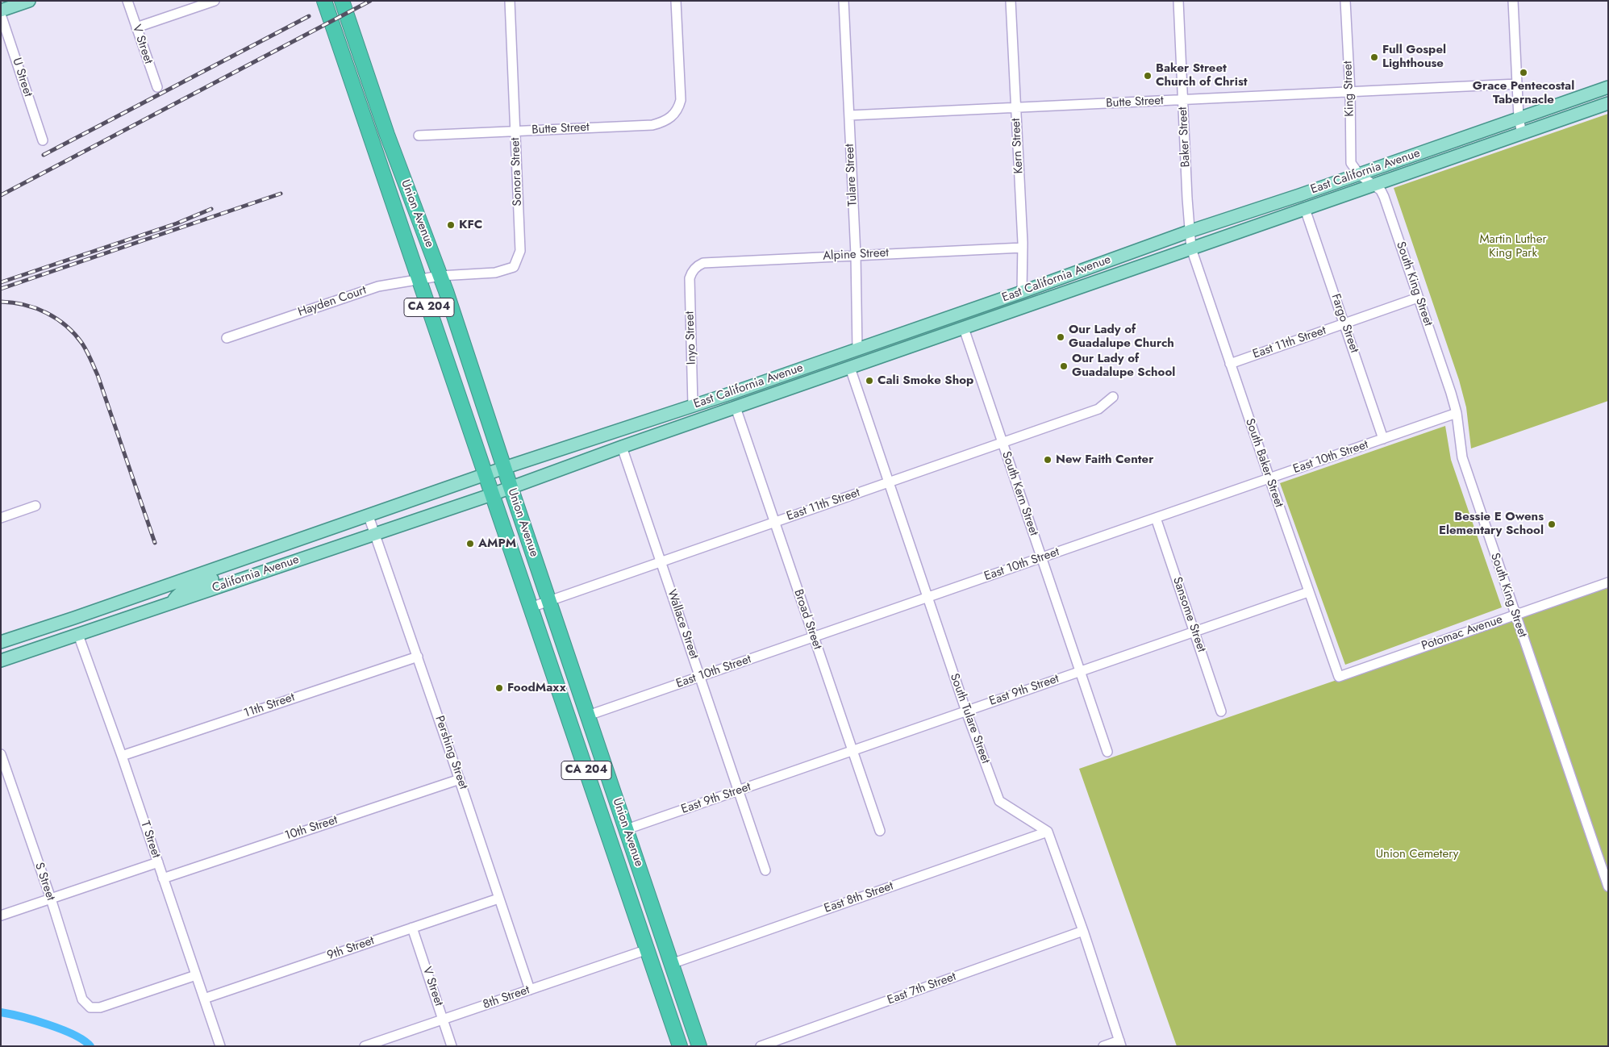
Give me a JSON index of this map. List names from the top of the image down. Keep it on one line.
{"streets":{"highway":["Union Avenue","CA 204"],"main road":["East California Avenue","California Avenue"],"street":["V Street","U Street","King Street","Butte Street","Baker Street","Kern Street","Sonora Street","Tulare Street","Alpine Street","South King Street","Hayden Court","Fargo Street","Inyo Street","East 11th Street","East 10th Street","South Baker Street","South Kern Street","Sansome Street","Broad Street","Wallace Street","Potomac Avenue","East 9th Street","11th Street","South Tulare Street","Pershing Street","10th Street","T Street","S Street","East 8th Street","9th Street","East 7th Street","8th Street"]},"crossings":[["V Street","9th Street"],["V Street","8th Street"],["King Street","Butte Street"],["King Street","East California Avenue"],["King Street","South King Street"],["Butte Street","Baker Street"],["Butte Street","Kern Street"],["Butte Street","Sonora Street"],["Butte Street","Tulare Street"],["Baker Street","East California Avenue"],["Baker Street","South Baker Street"],["Kern Street","East California Avenue"],["Kern Street","Alpine Street"],["Sonora Street","Union Avenue"],["Sonora Street","Hayden Court"],["East California Avenue","Tulare Street"],["East California Avenue","Union Avenue"],["East California Avenue","South King Street"],["East California Avenue","Fargo Street"],["East California Avenue","Inyo Street"],["East California Avenue","South Baker Street"],["East California Avenue","South Kern Street"],["East California Avenue","California Avenue"],["East California Avenue","Broad Street"],["East California Avenue","Wallace Street"],["East California Avenue","South Tulare Street"],["Tulare Street","Alpine Street"],["Union Avenue","Hayden Court"],["Union Avenue","East 11th Street"],["Union Avenue","East 10th Street"],["Union Avenue","California Avenue"],["Union Avenue","East 9th Street"],["Union Avenue","East 8th Street"],["Union Avenue","8th Street"],["Alpine Street","Inyo Street"],["South King Street","East 11th Street"],["South King Street","East 10th Street"],["South King Street","Potomac Avenue"],["Fargo Street","East 11th Street"],["Fargo Street","East 10th Street"],["East 11th Street","South Baker Street"],["East 11th Street","South Kern Street"],["East 11th Street","Broad Street"],["East 11th Street","Wallace Street"],["East 11th Street","South Tulare Street"],["East 10th Street","South Baker Street"],["East 10th Street","South Kern Street"],["East 10th Street","Sansome Street"],["East 10th Street","Broad Street"],["East 10th Street","Wallace Street"],["East 10th Street","South Tulare Street"],["South Baker Street","Potomac Avenue"],["South Baker Street","East 9th Street"],["South Kern Street","East 9th Street"],["California Avenue","Pershing Street"],["California Avenue","T Street"],["Sansome Street","East 9th Street"],["Broad Street","East 9th Street"],["Wallace Street","East 9th Street"],["East 9th Street","South Tulare Street"],["11th Street","Pershing Street"],["11th Street","T Street"],["South Tulare Street","East 8th Street"],["Pershing Street","10th Street"],["Pershing Street","9th Street"],["Pershing Street","8th Street"],["10th Street","T Street"],["T Street","S Street"],["T Street","9th Street"]],"parks":["Martin Luther King Park","Union Cemetery"],"places":["Full Gospel Lighthouse","Grace Pentecostal Tabernacle","Baker Street Church of Christ","KFC","Our Lady of Guadalupe Church","Our Lady of Guadalupe School","Cali Smoke Shop","New Faith Center","Bessie E Owens Elementary School","AMPM","FoodMaxx"]}
